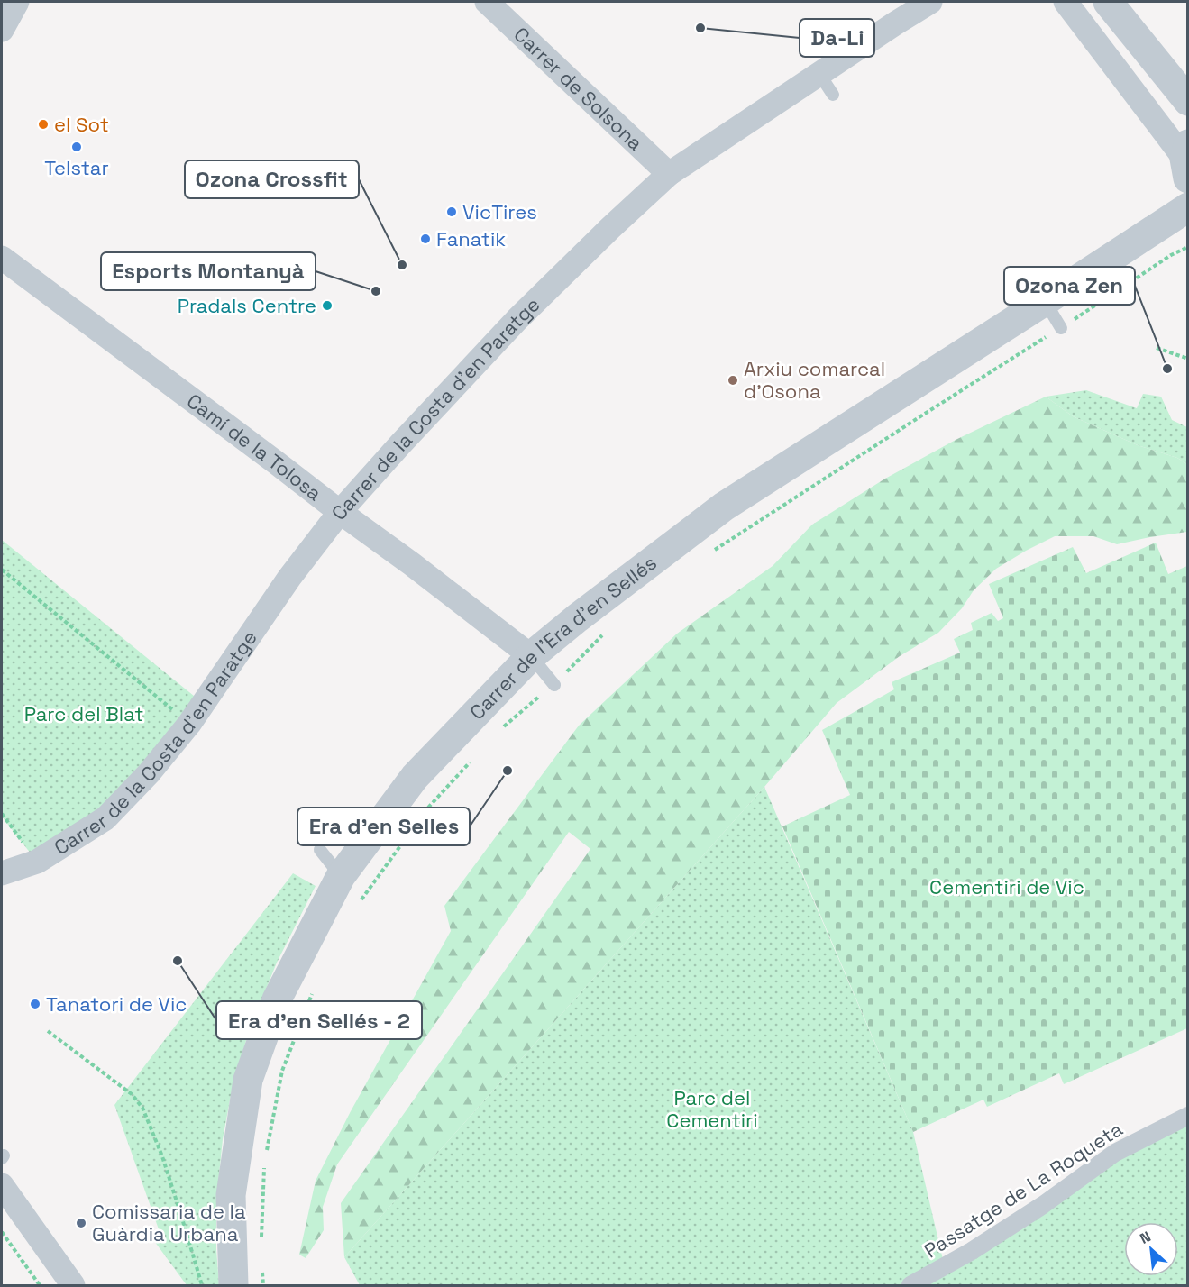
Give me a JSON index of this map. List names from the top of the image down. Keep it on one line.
{"streets":{"street":["Carrer de Solsona","Carrer de la Costa d'en Paratge","Camí de la Tolosa","Carrer de l'Era d'en Sellés","Passatge de La Roqueta"]},"crossings":[["Carrer de Solsona","Carrer de la Costa d'en Paratge"],["Carrer de la Costa d'en Paratge","Camí de la Tolosa"],["Camí de la Tolosa","Carrer de l'Era d'en Sellés"]],"parks":["Parc del Blat","Cementiri de Vic","Parc del Cementiri"],"places":["Da-Li","el Sot","Telstar","VicTires","Fanatik","Ozona Crossfit","Esports Montanyà","Pradals Centre","Ozona Zen","Arxiu comarcal d'Osona","Era d'en Selles","Era d'en Sellés - 2","Tanatori de Vic","Comissaria de la Guàrdia Urbana"],"north":"top left"}
